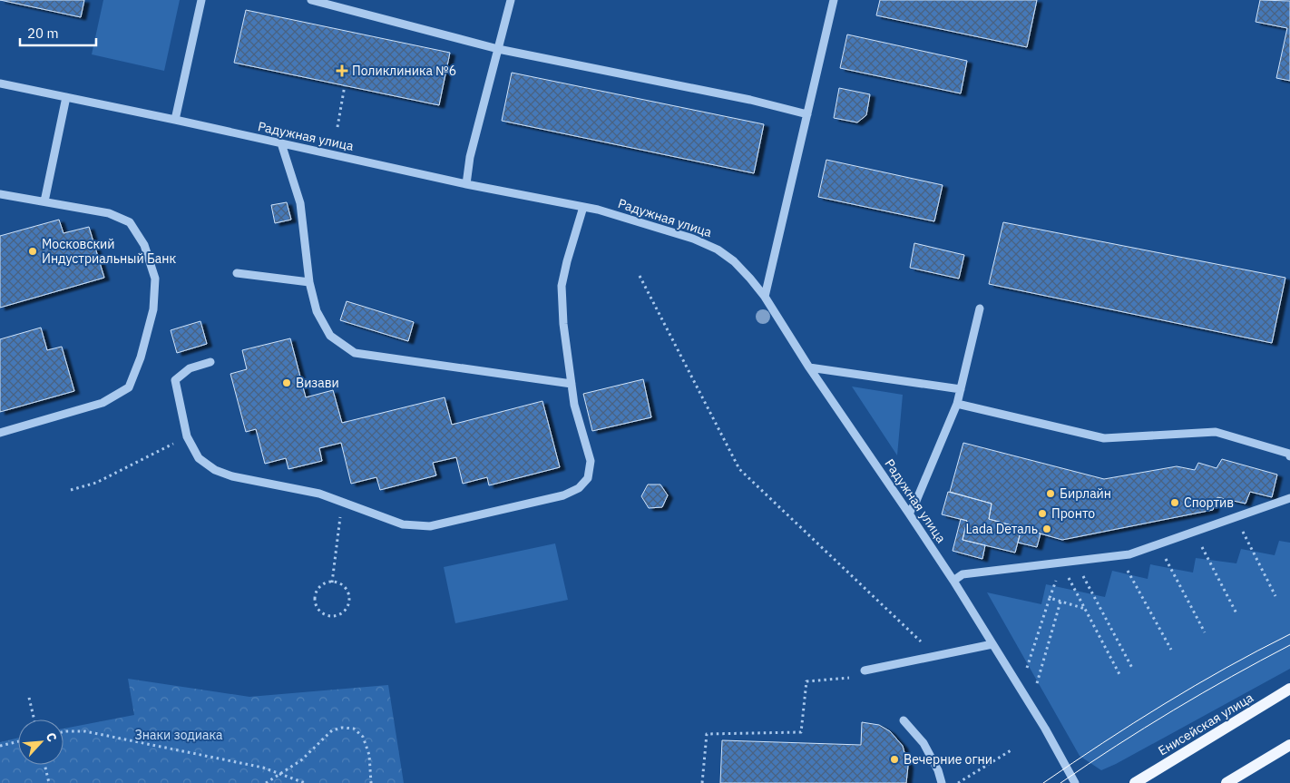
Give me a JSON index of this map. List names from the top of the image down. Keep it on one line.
{"streets":{"main road":["Енисейская улица"],"street":["Радужная улица"]},"parks":["Знаки зодиака"],"places":{"health":["Поликлиника №6"],"other":["Московский Индустриальный Банк","Визави","Бирлайн","Спортив","Пронто","Lada Dеталь","Вечерние огни"]},"scale_bar":"20 m","north":"top right"}
